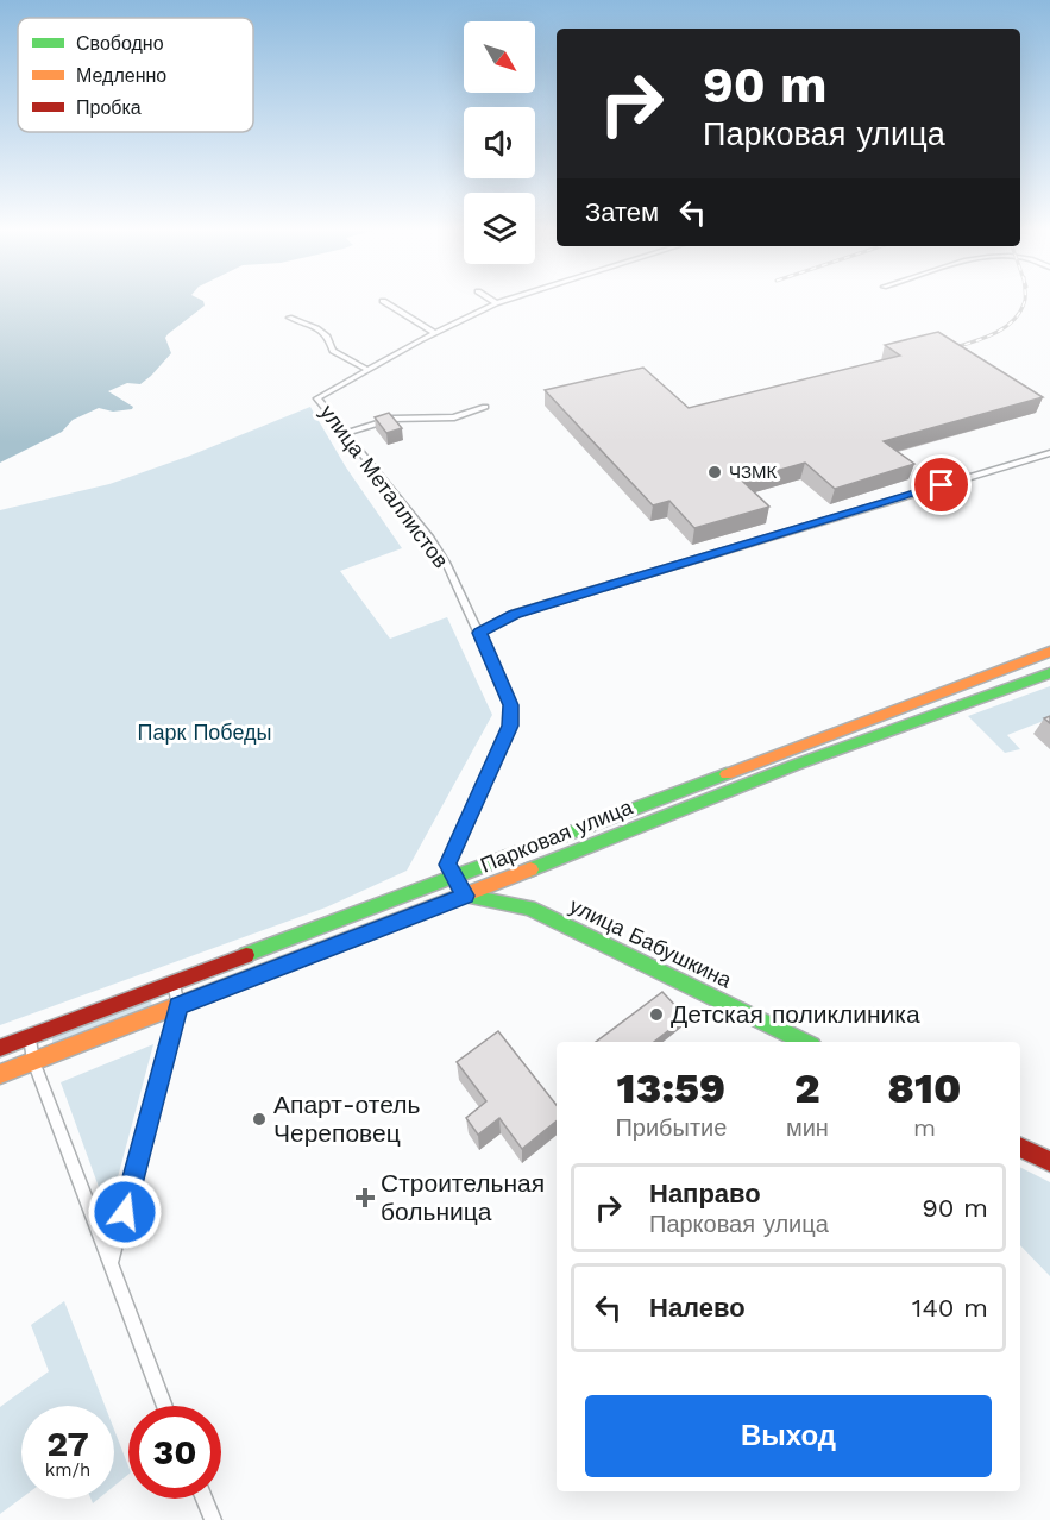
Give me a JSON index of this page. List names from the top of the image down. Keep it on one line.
{"streets":{"main road":["Парковая улица","улица Бабушкина"],"street":["улица Металлистов"]},"crossings":[["улица Металлистов","Парковая улица"],["Парковая улица","улица Бабушкина"]],"parks":["Парк Победы"],"places":{"other":["ЧЗМК","Детская поликлиника","Апарт-отель Череповец"],"health":["Строительная больница"]},"legend":["Свободно","Медленно","Пробка"],"north":"bottom right","page":{"turn":["90 m","Парковая улица"],"then":"Затем","eta":["13:59","Прибытие","2","мин","810","m"],"list":[{"name":"Направо","note":"Парковая улица","value":"90 m"},{"name":"Налево","value":"140 m"}],"buttons":"Выход","speed":"27 km/h","limit":"30"}}
